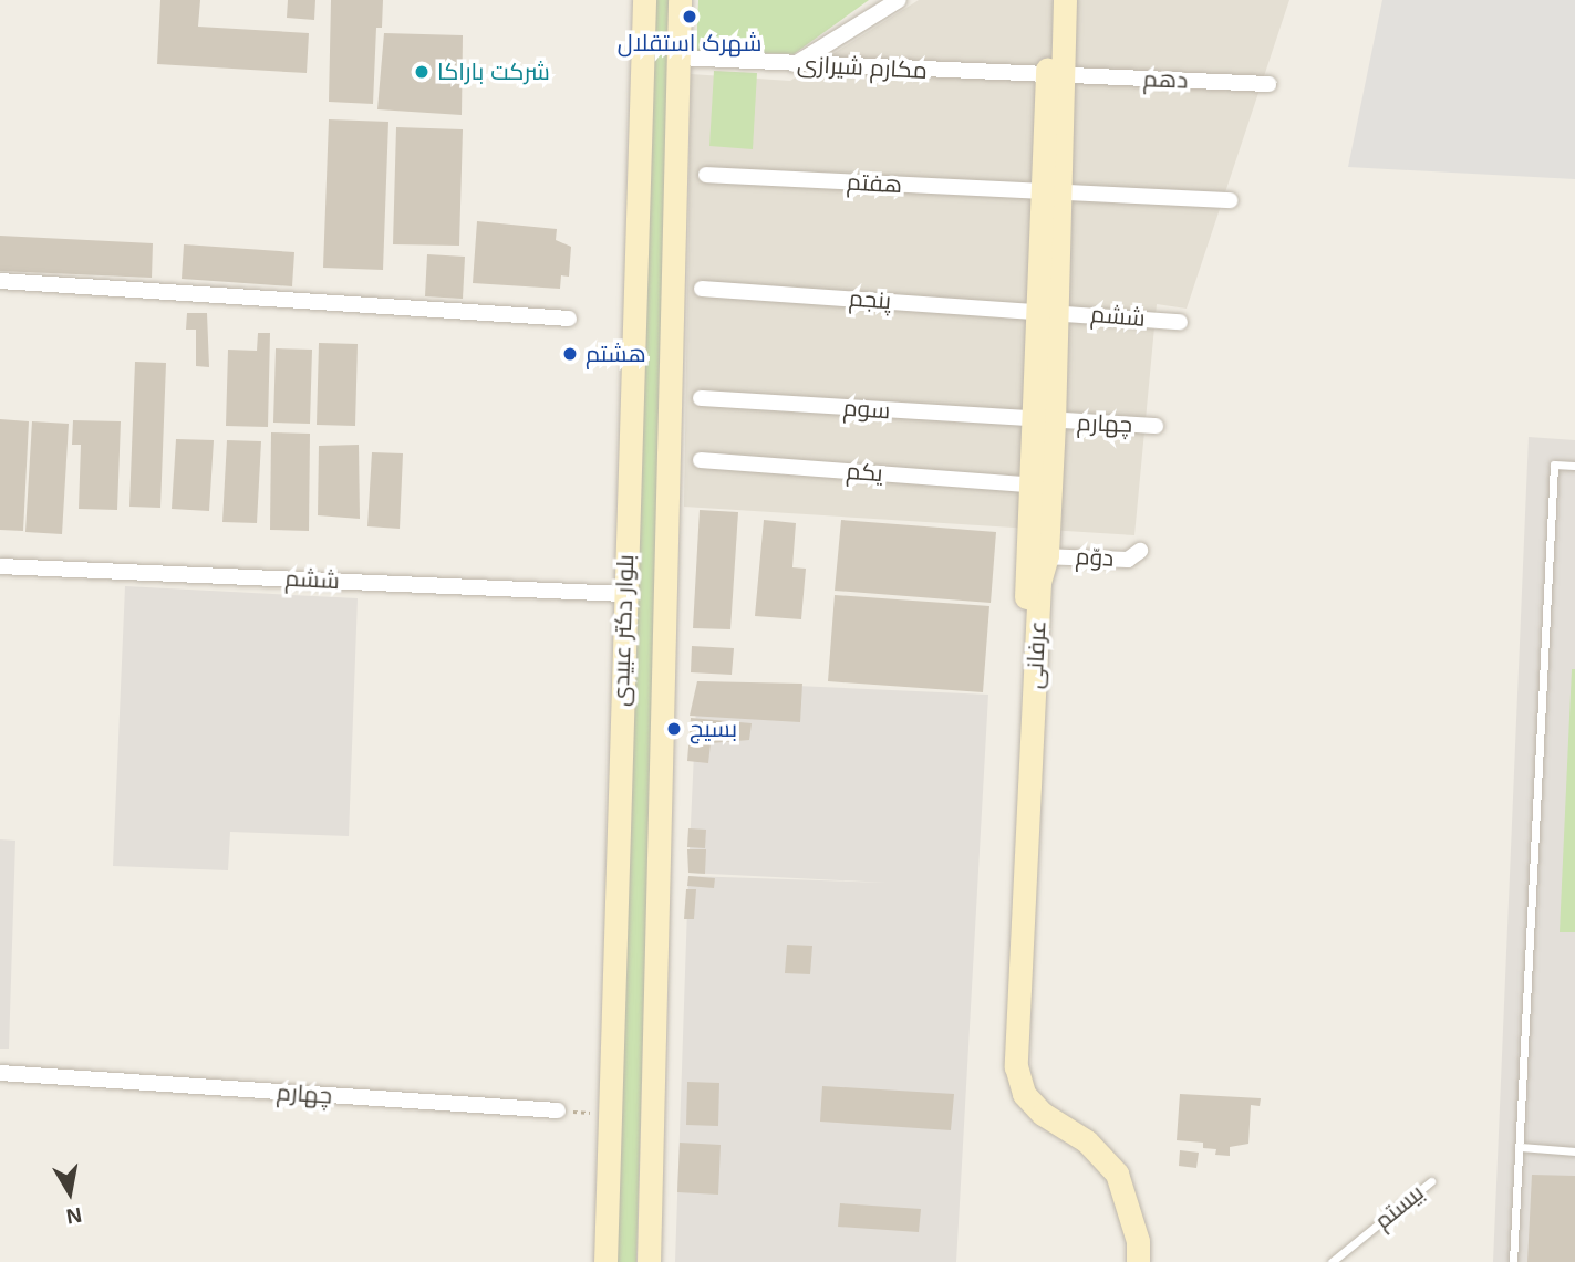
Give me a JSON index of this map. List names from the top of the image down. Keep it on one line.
{"streets":{"main road":["بلوار دکتر عبیدی","عرفانی"],"street":["مکارم شیرازی","دهم","هفتم","پنجم","ششم","سوم","چهارم","یکم","دوّم"],"lane":["بیستم"]},"crossings":[["مکارم شیرازی","دهم"],["مکارم شیرازی","بلوار دکتر عبیدی"],["مکارم شیرازی","عرفانی"],["دهم","عرفانی"],["هفتم","عرفانی"],["پنجم","ششم"],["پنجم","عرفانی"],["ششم","بلوار دکتر عبیدی"],["ششم","عرفانی"],["سوم","چهارم"],["سوم","عرفانی"],["چهارم","عرفانی"],["یکم","عرفانی"],["دوّم","عرفانی"]],"places":["شهرک استقلال","شرکت باراکا","هشتم","بسیج"],"north":"bottom"}
